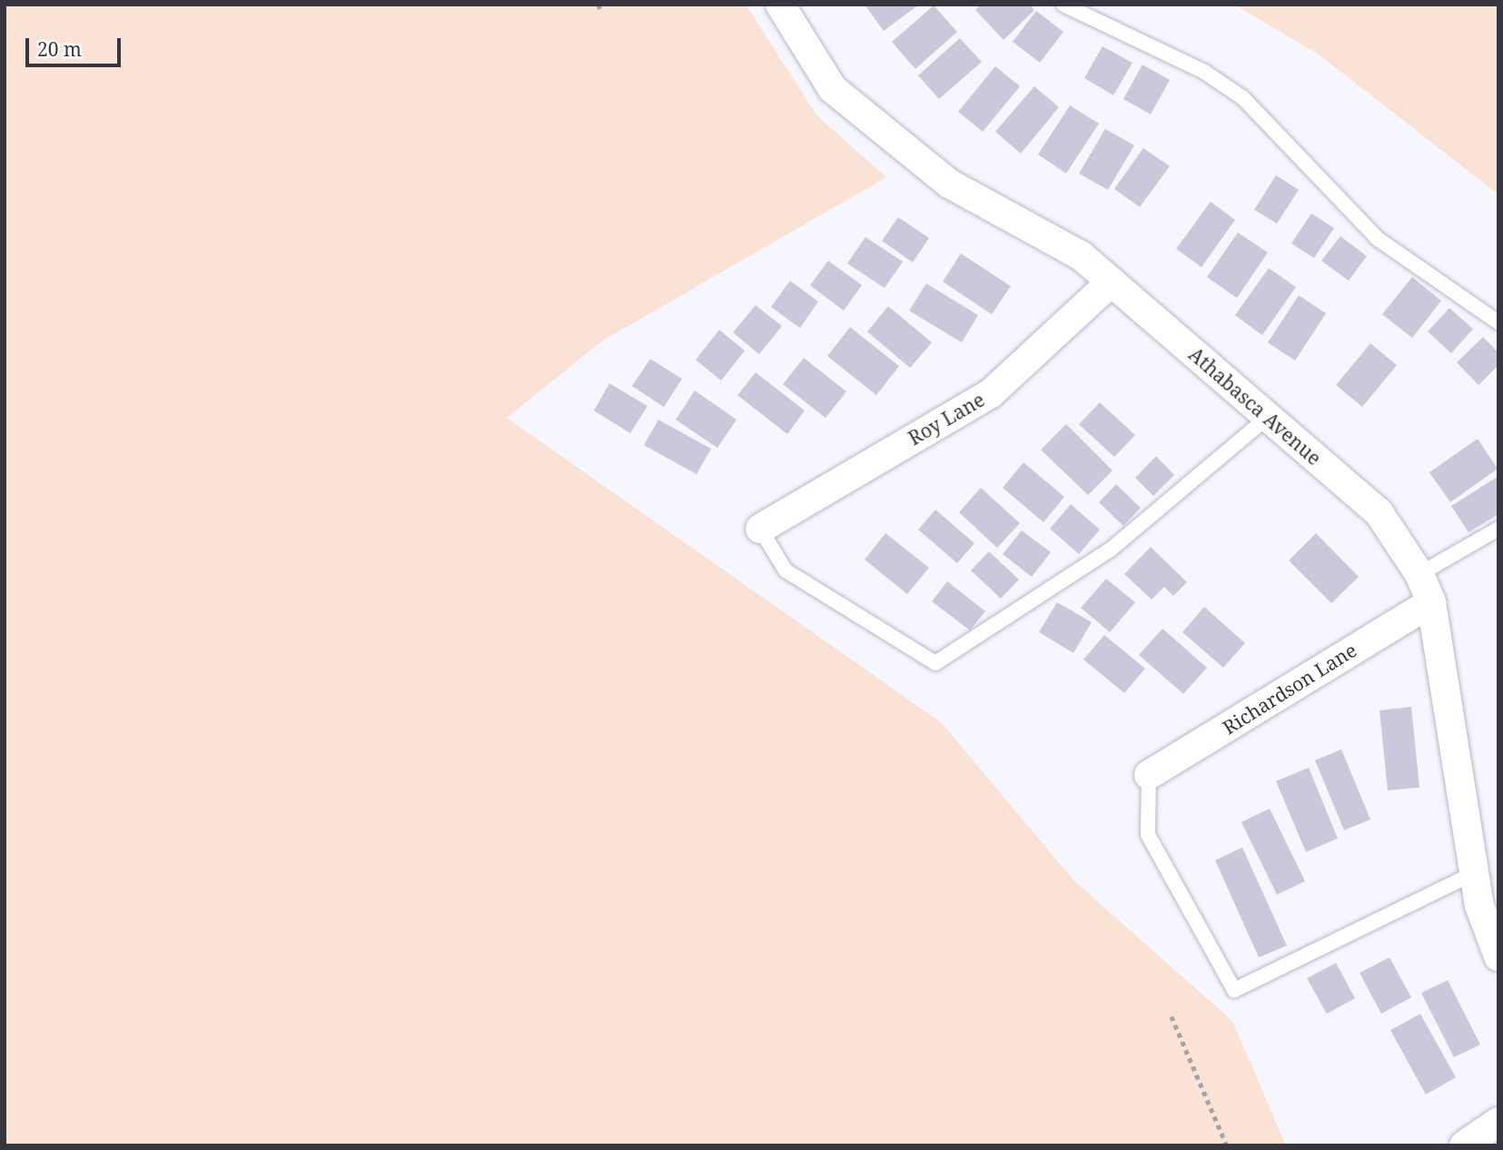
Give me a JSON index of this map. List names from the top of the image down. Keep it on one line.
{"streets":{"street":["Athabasca Avenue","Roy Lane","Richardson Lane"]},"crossings":[["Athabasca Avenue","Roy Lane"],["Athabasca Avenue","Richardson Lane"]],"scale_bar":"20 m"}
